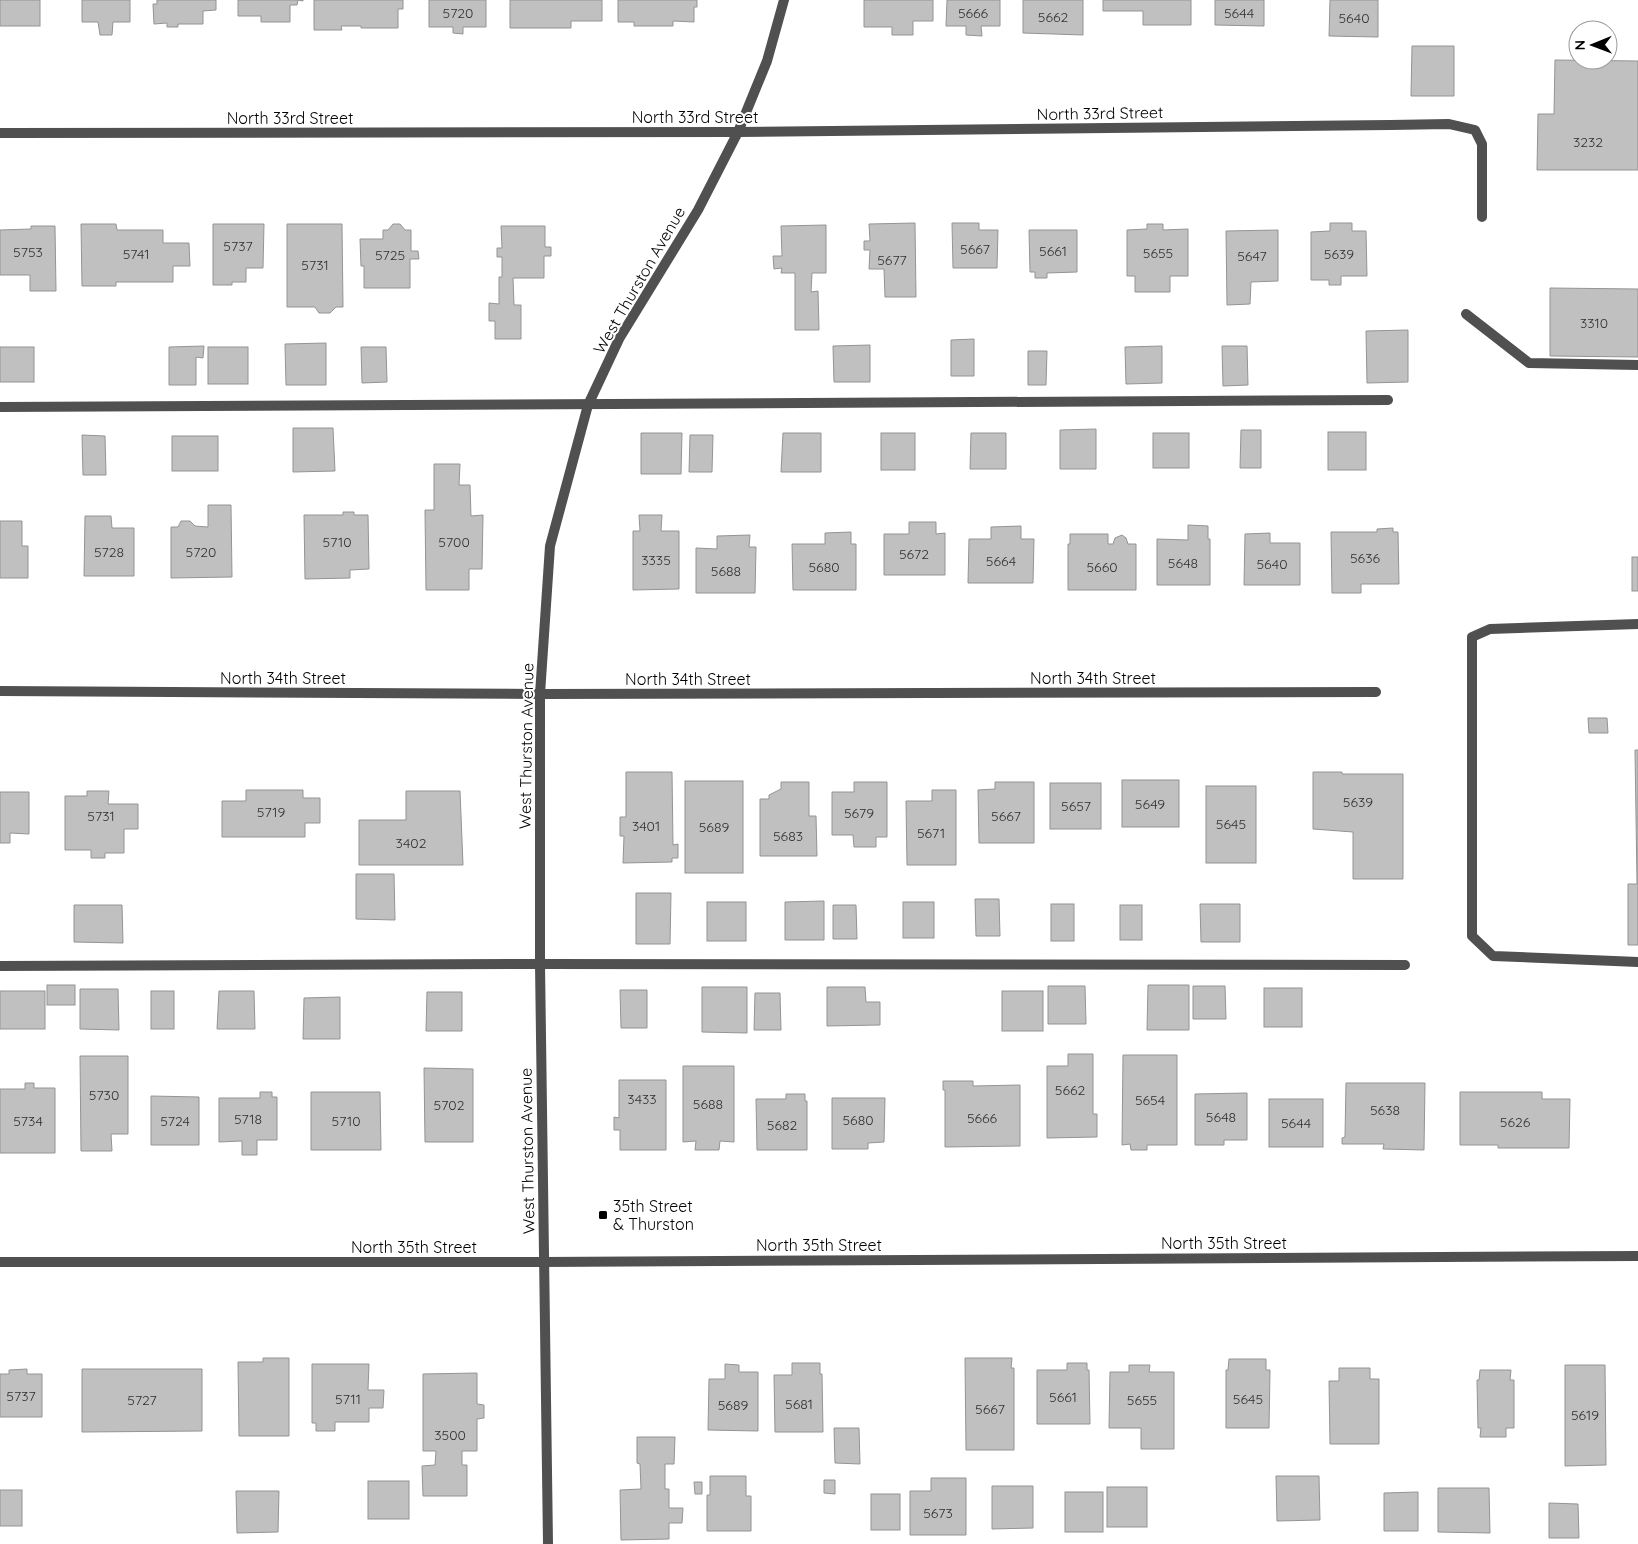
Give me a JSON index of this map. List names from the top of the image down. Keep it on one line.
{"streets":{"street":["North 33rd Street","West Thurston Avenue","North 34th Street","North 35th Street"]},"crossings":[["North 33rd Street","West Thurston Avenue"],["West Thurston Avenue","North 34th Street"],["West Thurston Avenue","North 35th Street"]],"places":{"transit":["35th Street & Thurston"]},"house_numbers":["5720","5666","5644","5662","5640","3232","5737","5667","5661","5753","5655","5741","5639","5725","5647","5677","5731","3310","5710","5700","5728","5720","5672","5636","3335","5664","5648","5640","5680","5660","5688","5639","5649","5657","5719","5679","5731","5667","5645","3401","5689","5671","5683","3402","5662","5730","3433","5654","5688","5702","5638","5648","5666","5718","5680","5734","5724","5710","5626","5644","5682","5737","5661","5711","5645","5727","5655","5681","5689","5667","5619","3500","5673"],"north":"left"}
